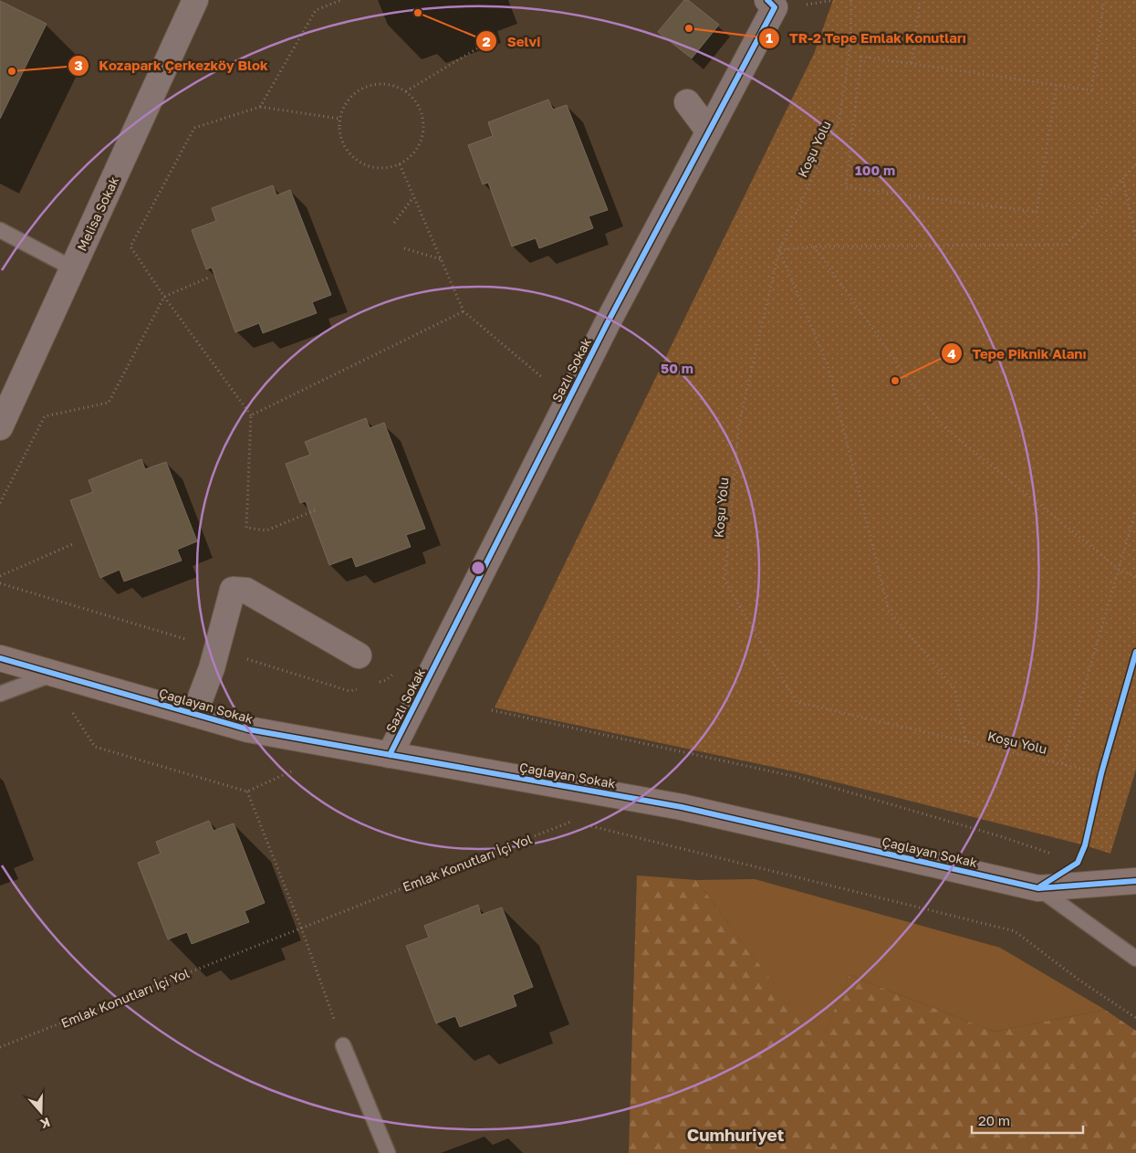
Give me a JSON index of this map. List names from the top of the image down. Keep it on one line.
{"streets":{"street":["Melisa Sokak","Sazlı Sokak","Çağlayan Sokak"],"path":["Koşu Yolu","Emlak Konutları İçi Yol"]},"crossings":[["Sazlı Sokak","Çağlayan Sokak"]],"districts":["Cumhuriyet"],"places":["Selvi","TR-2 Tepe Emlak Konutları","Kozapark Çerkezköy Blok","Tepe Piknik Alanı"],"scale_bar":"20 m","north":"bottom","rings":["100 m","50 m"]}
